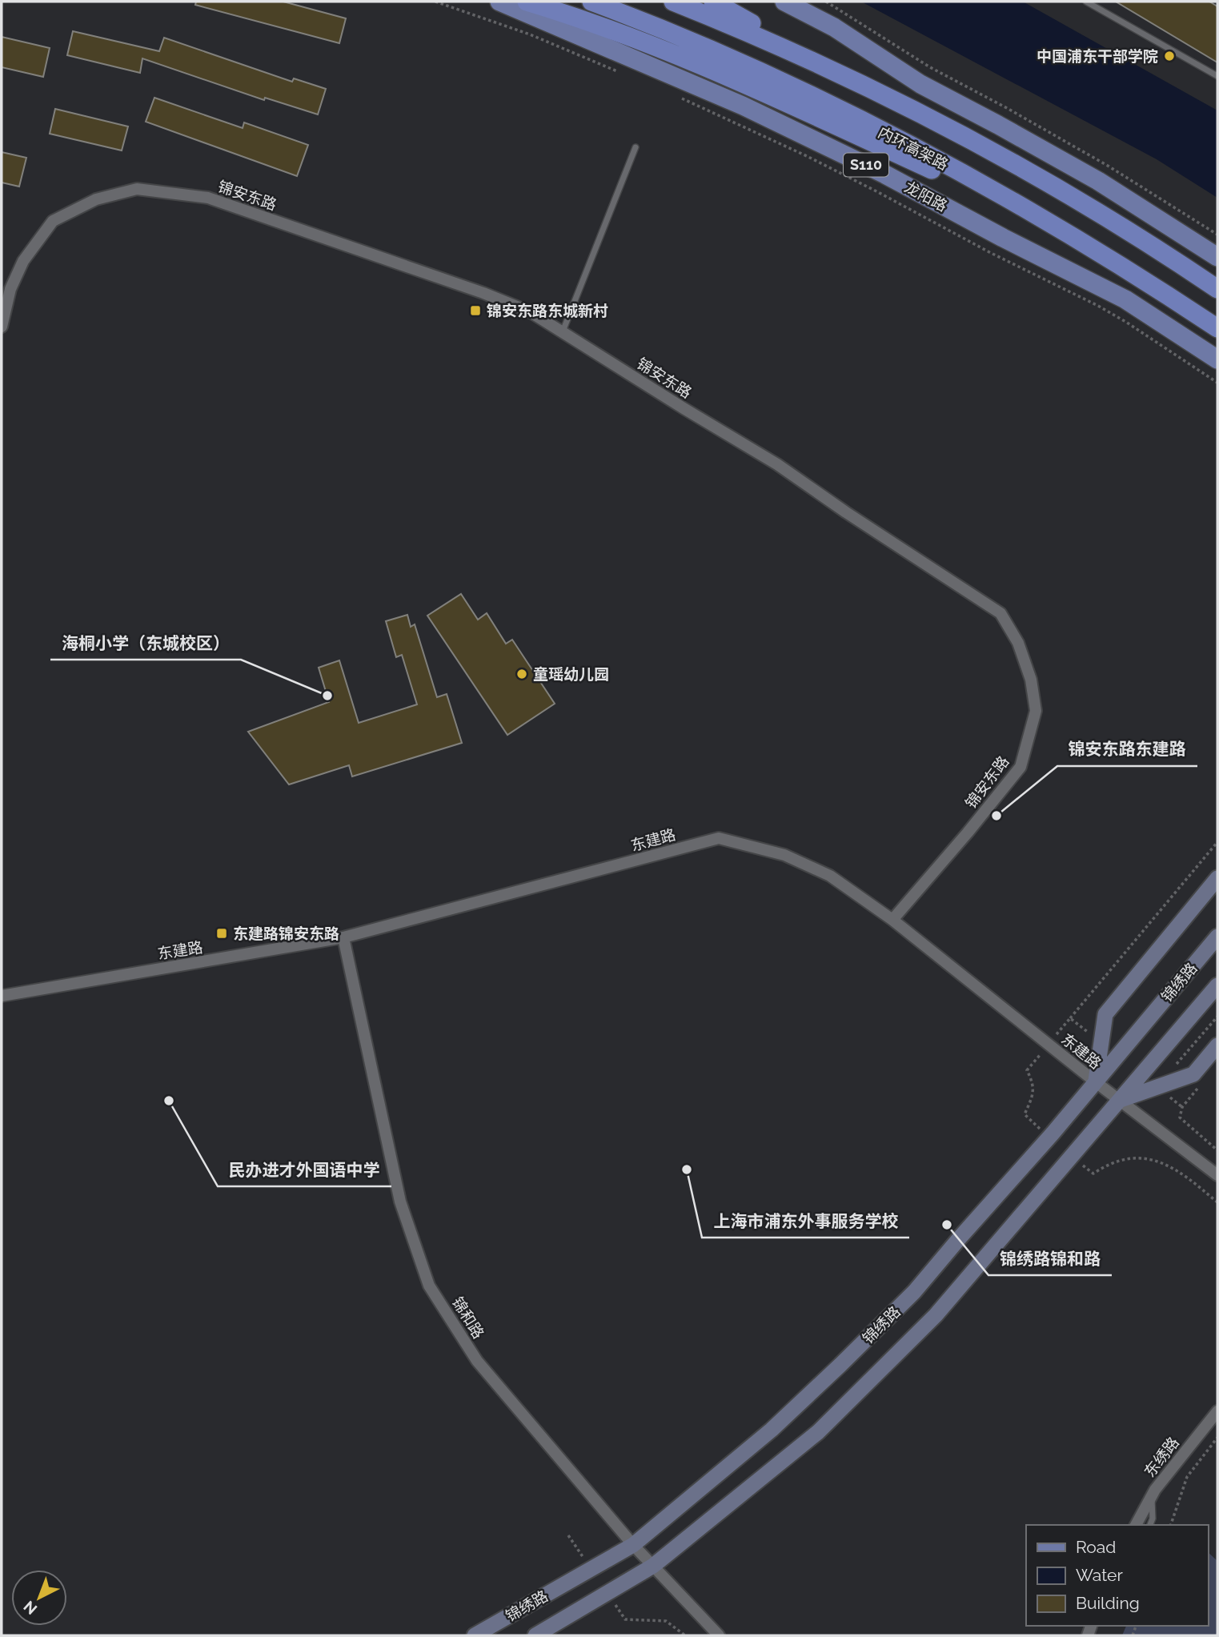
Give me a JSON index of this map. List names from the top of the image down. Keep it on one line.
{"streets":{"highway":["内环高架路"],"main road":["S110","龙阳路","锦绣路"],"street":["锦安东路","东建路","锦和路","东绣路"]},"crossings":[["锦安东路","东建路"],["东建路","锦绣路"],["东建路","锦和路"],["锦绣路","锦和路"]],"places":{"other":["中国浦东干部学院","童瑶幼儿园","海桐小学（东城校区）","锦安东路东建路","民办进才外国语中学","上海市浦东外事服务学校","锦绣路锦和路"],"transit":["锦安东路东城新村","东建路锦安东路"]},"legend":["Road","Water","Building"],"north":"bottom left"}
